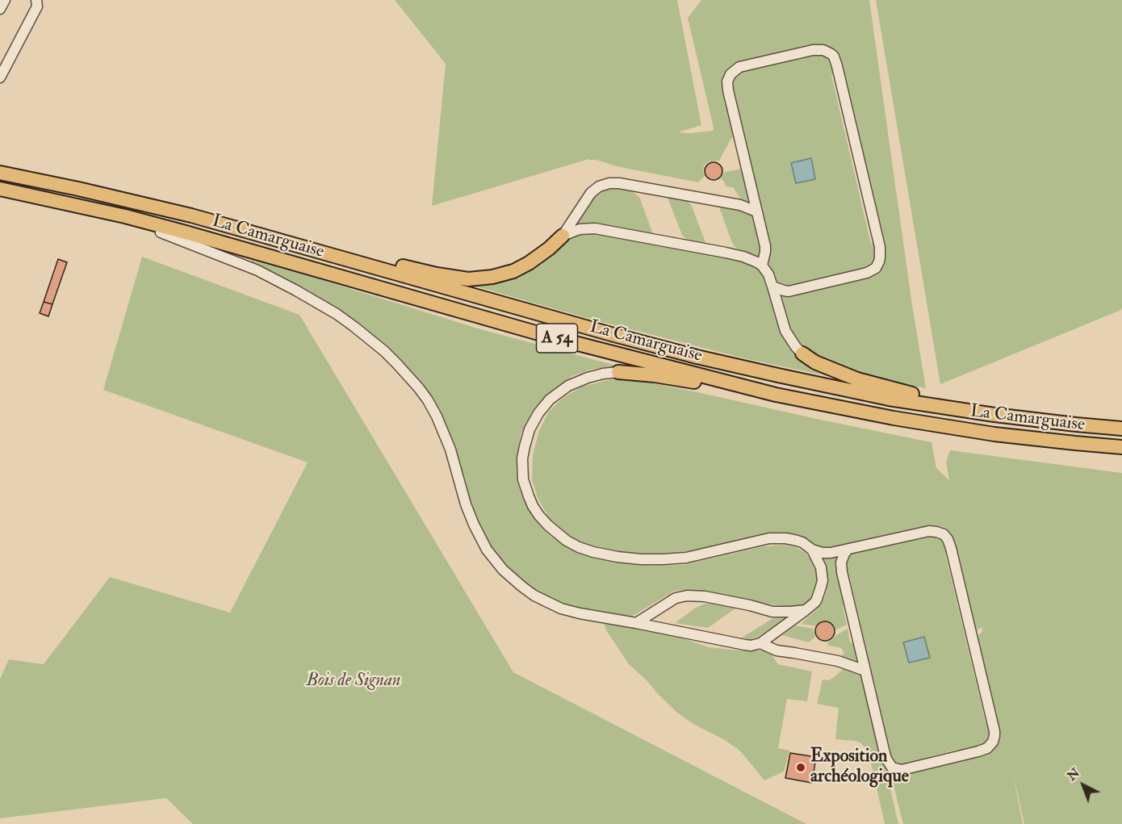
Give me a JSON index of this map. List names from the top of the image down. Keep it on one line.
{"streets":{"highway":["La Camarguaise","A 54"]},"parks":["Bois de Signan"],"places":["Exposition archéologique"],"north":"top left"}
